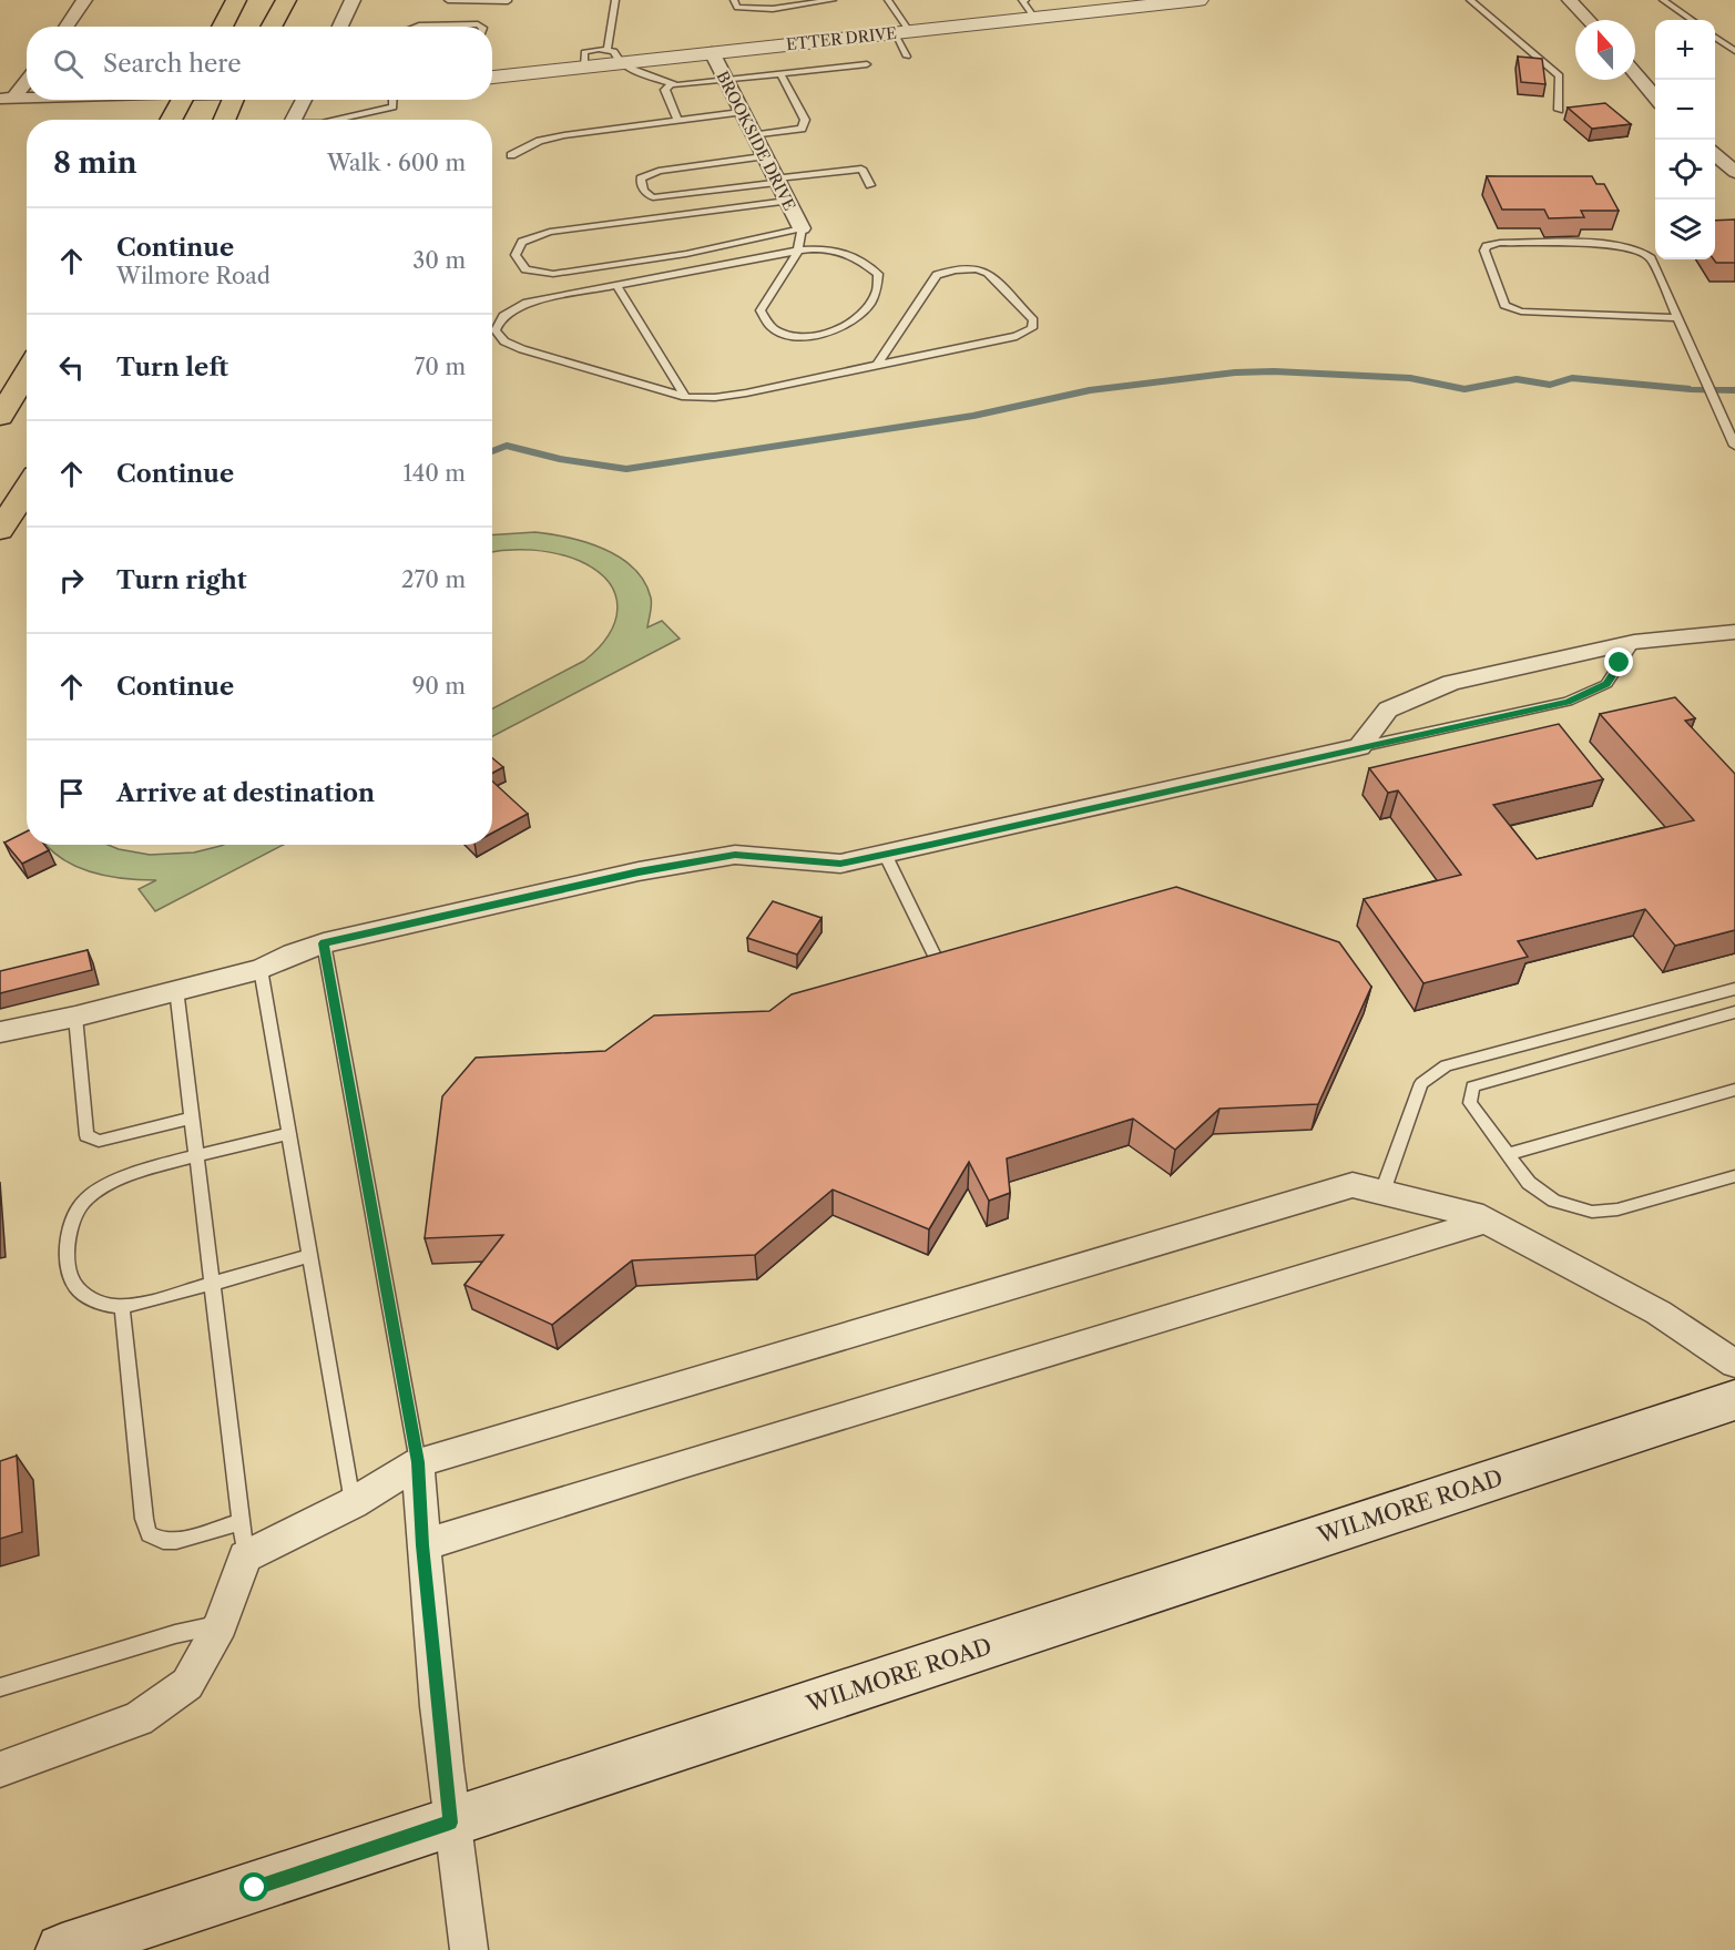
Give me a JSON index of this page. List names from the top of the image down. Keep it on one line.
{"streets":{"main road":["WILMORE ROAD"],"street":["ETTER DRIVE","BROOKSIDE DRIVE"]},"crossings":[["ETTER DRIVE","BROOKSIDE DRIVE"]],"north":"top","page":{"map_buttons":["+","−"],"search":"Search here","heading":["8 min","Walk · 600 m"],"list":[["Continue","Wilmore Road","30 m"],["Turn left","70 m"],["Continue","140 m"],["Turn right","270 m"],["Continue","90 m"],"Arrive at destination"]}}
